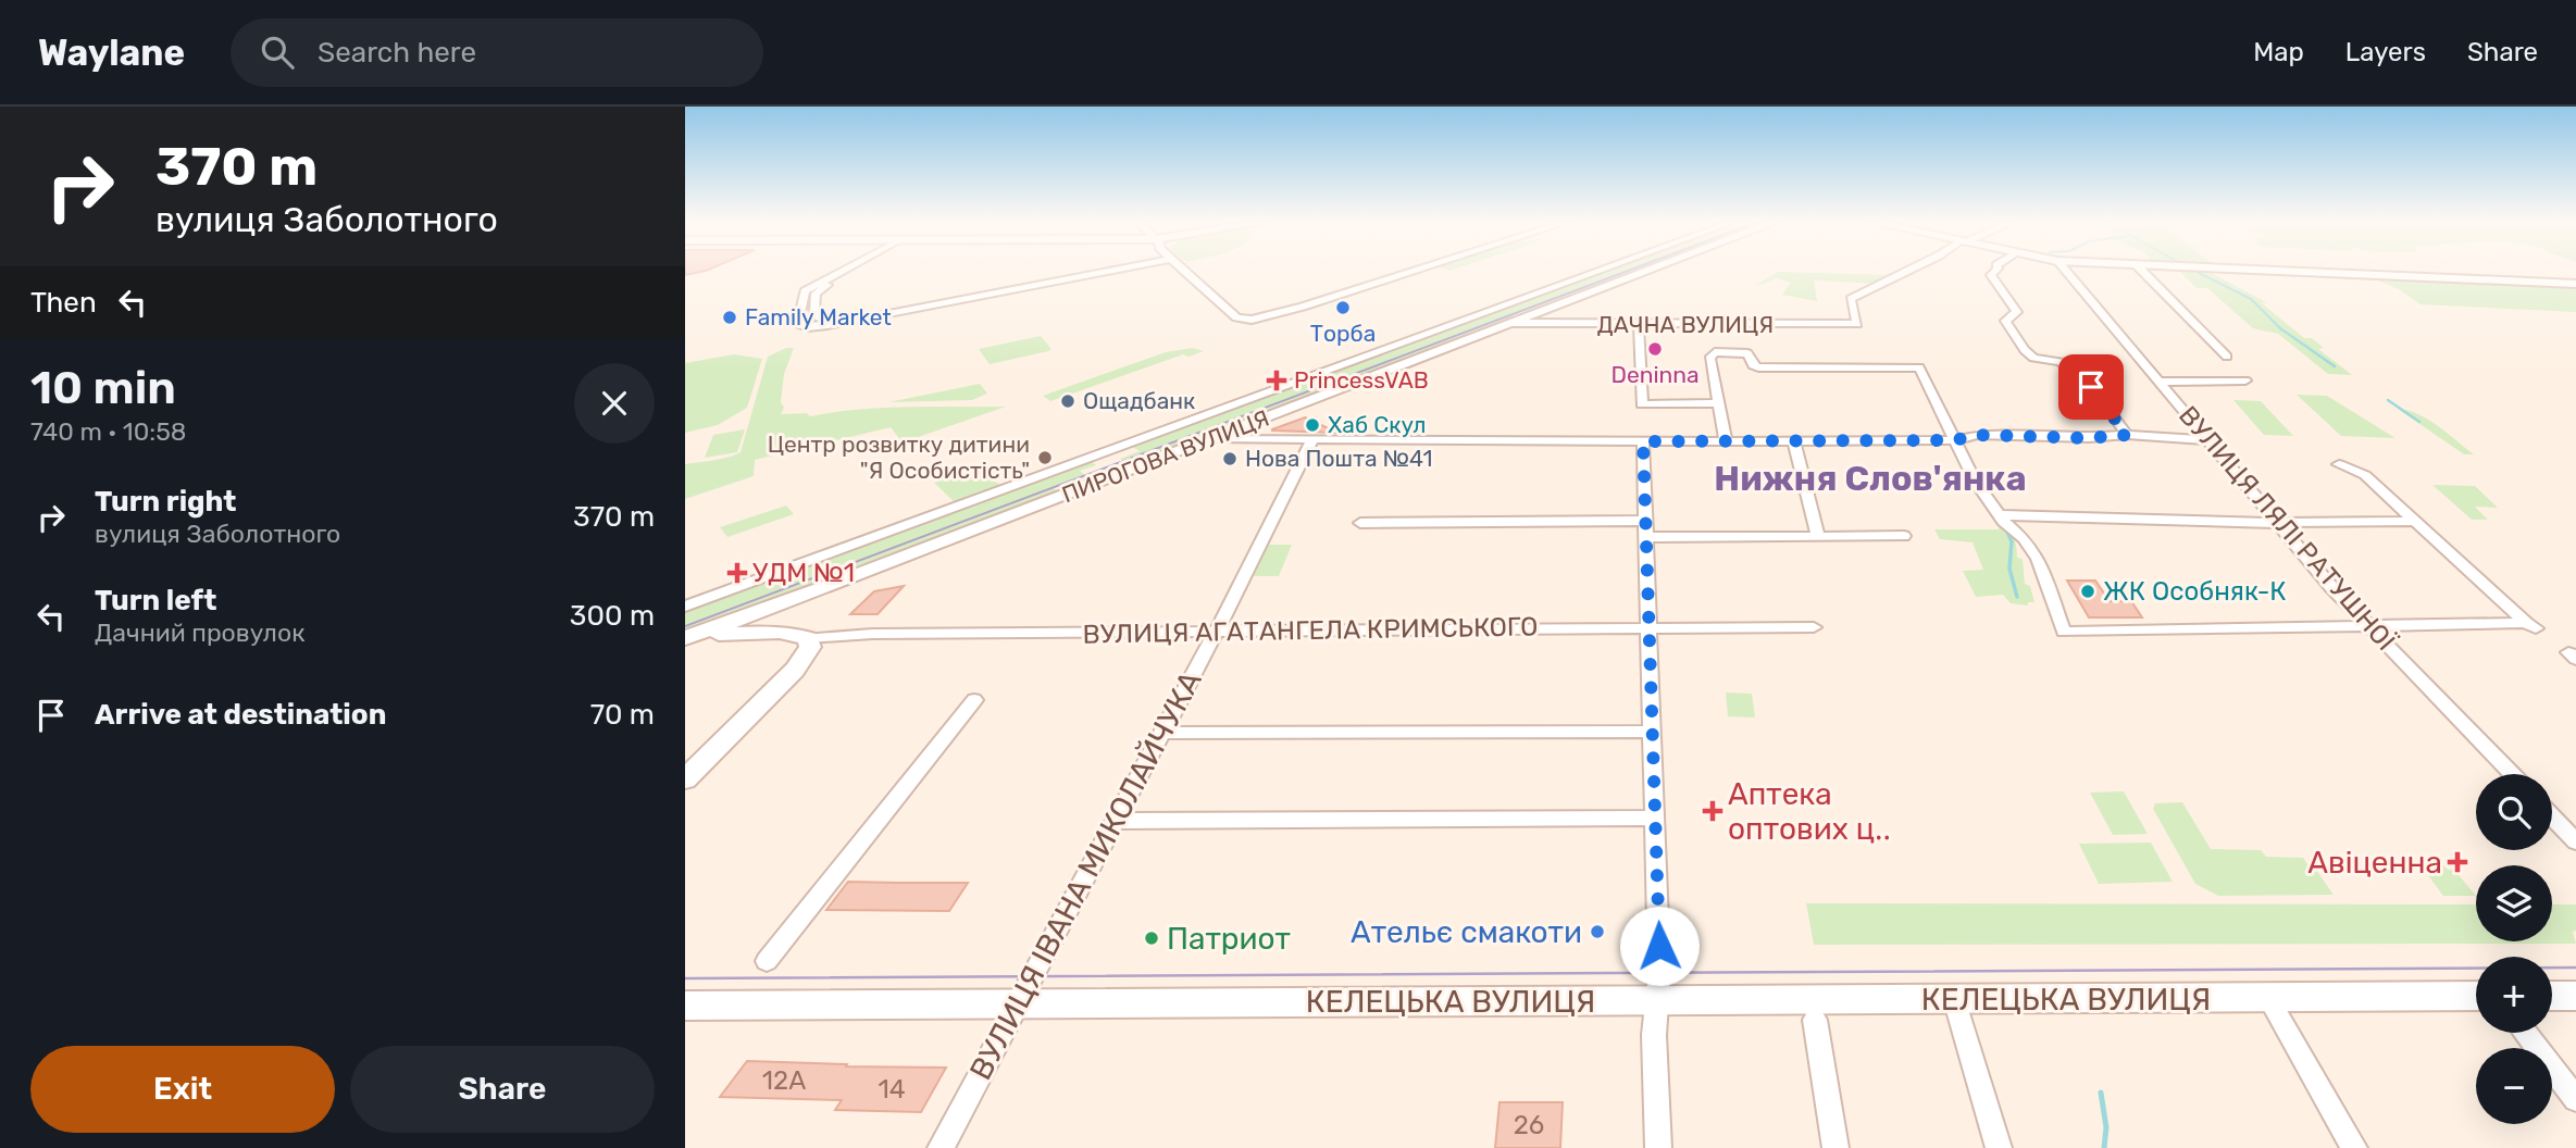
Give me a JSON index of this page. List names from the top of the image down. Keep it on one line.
{"streets":{"main road":["ПИРОГОВА ВУЛИЦЯ","КЕЛЕЦЬКА ВУЛИЦЯ"],"street":["ДАЧНА ВУЛИЦЯ","ВУЛИЦЯ ЛЯЛІ РАТУШНОЇ","ВУЛИЦЯ АГАТАНГЕЛА КРИМСЬКОГО","ВУЛИЦЯ ІВАНА МИКОЛАЙЧУКА"]},"crossings":[["ДАЧНА ВУЛИЦЯ","ПИРОГОВА ВУЛИЦЯ"],["ВУЛИЦЯ АГАТАНГЕЛА КРИМСЬКОГО","ВУЛИЦЯ ІВАНА МИКОЛАЙЧУКА"],["ВУЛИЦЯ ІВАНА МИКОЛАЙЧУКА","КЕЛЕЦЬКА ВУЛИЦЯ"]],"districts":["Нижня Слов'янка"],"places":{"other":["Торба","Family Market","Deninna","Ощадбанк","Хаб Скул","Центр розвитку дитини \"Я Особистість\"","Нова Пошта №41","ЖК Особняк-К","Ательє смакоти","Патриот"],"health":["PrincessVAB","УДМ №1","Аптека оптових ц‥","Авіценна"]},"house_numbers":["12А","14","26"],"page":{"header":"Waylane","search":"Search here","nav":["Map","Layers","Share"],"turn":["370 m","вулиця Заболотного"],"then":"Then","heading":["10 min","740 m · 10:58"],"list":[{"name":"Turn right","note":"вулиця Заболотного","value":"370 m"},{"name":"Turn left","note":"Дачний провулок","value":"300 m"},{"name":"Arrive at destination","value":"70 m"}],"map_buttons":["+","−"],"buttons":["Exit","Share"]}}
